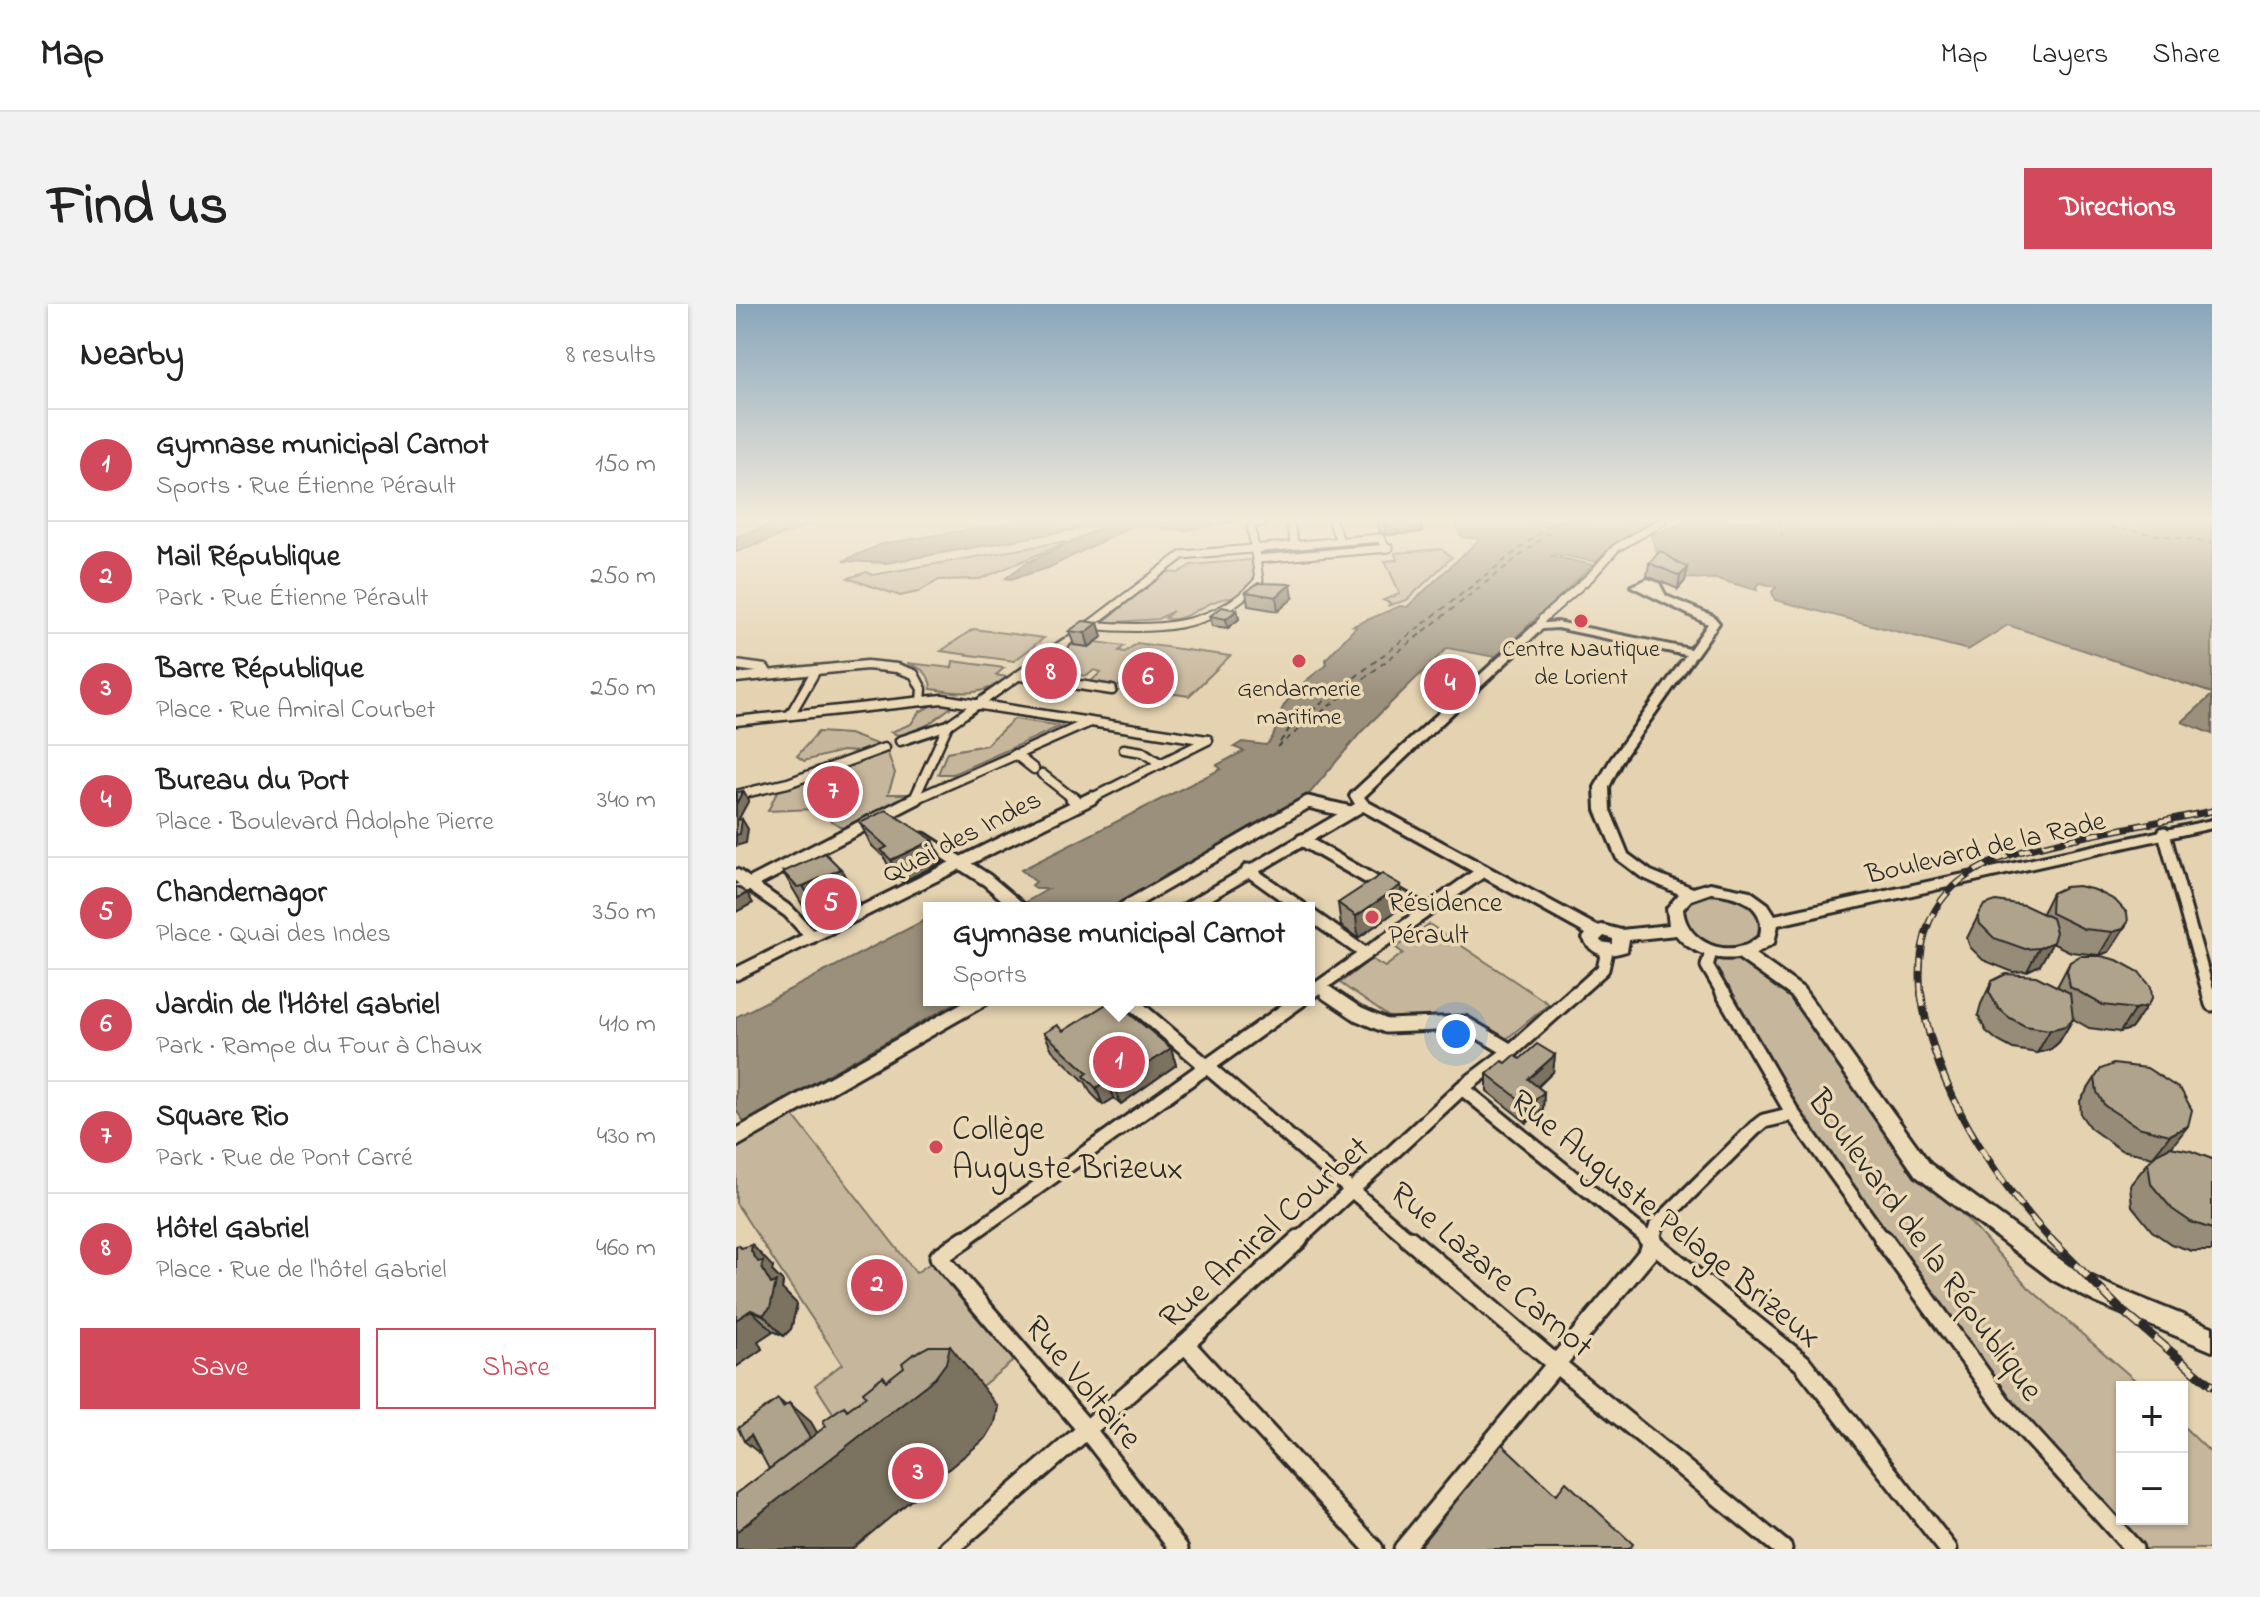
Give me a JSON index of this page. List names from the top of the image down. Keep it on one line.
{"streets":{"street":["Quai des Indes","Boulevard de la Rade","Rue Auguste Pelage Brizeux","Rue Amiral Courbet","Boulevard de la République","Rue Lazare Carnot","Rue Voltaire"]},"crossings":[["Boulevard de la Rade","Boulevard de la République"],["Rue Auguste Pelage Brizeux","Rue Amiral Courbet"],["Rue Amiral Courbet","Rue Lazare Carnot"],["Rue Amiral Courbet","Rue Voltaire"],["Rue Lazare Carnot","Rue Voltaire"]],"places":["Centre Nautique de Lorient","Gendarmerie maritime","Résidence Pérault","Collège Auguste Brizeux"],"page":{"header":"Map","nav":["Map","Layers","Share"],"title":"Find us","buttons":["Directions",["Save","Share"]],"heading":["Nearby","8 results"],"list":[{"mark":"1","name":"Gymnase municipal Carnot","note":"Sports · Rue Étienne Pérault","value":"150 m"},{"mark":"2","name":"Mail République","note":"Park · Rue Étienne Pérault","value":"250 m"},{"mark":"3","name":"Barre République","note":"Place · Rue Amiral Courbet","value":"250 m"},{"mark":"4","name":"Bureau du Port","note":"Place · Boulevard Adolphe Pierre","value":"340 m"},{"mark":"5","name":"Chandernagor","note":"Place · Quai des Indes","value":"350 m"},{"mark":"6","name":"Jardin de l'Hôtel Gabriel","note":"Park · Rampe du Four à Chaux","value":"410 m"},{"mark":"7","name":"Square Rio","note":"Park · Rue de Pont Carré","value":"430 m"},{"mark":"8","name":"Hôtel Gabriel","note":"Place · Rue de l'hôtel Gabriel","value":"460 m"}],"pins":["8","6","4","7","5","1","2","3"],"popup":["Gymnase municipal Carnot","Sports"],"map_buttons":["+","−"]}}
